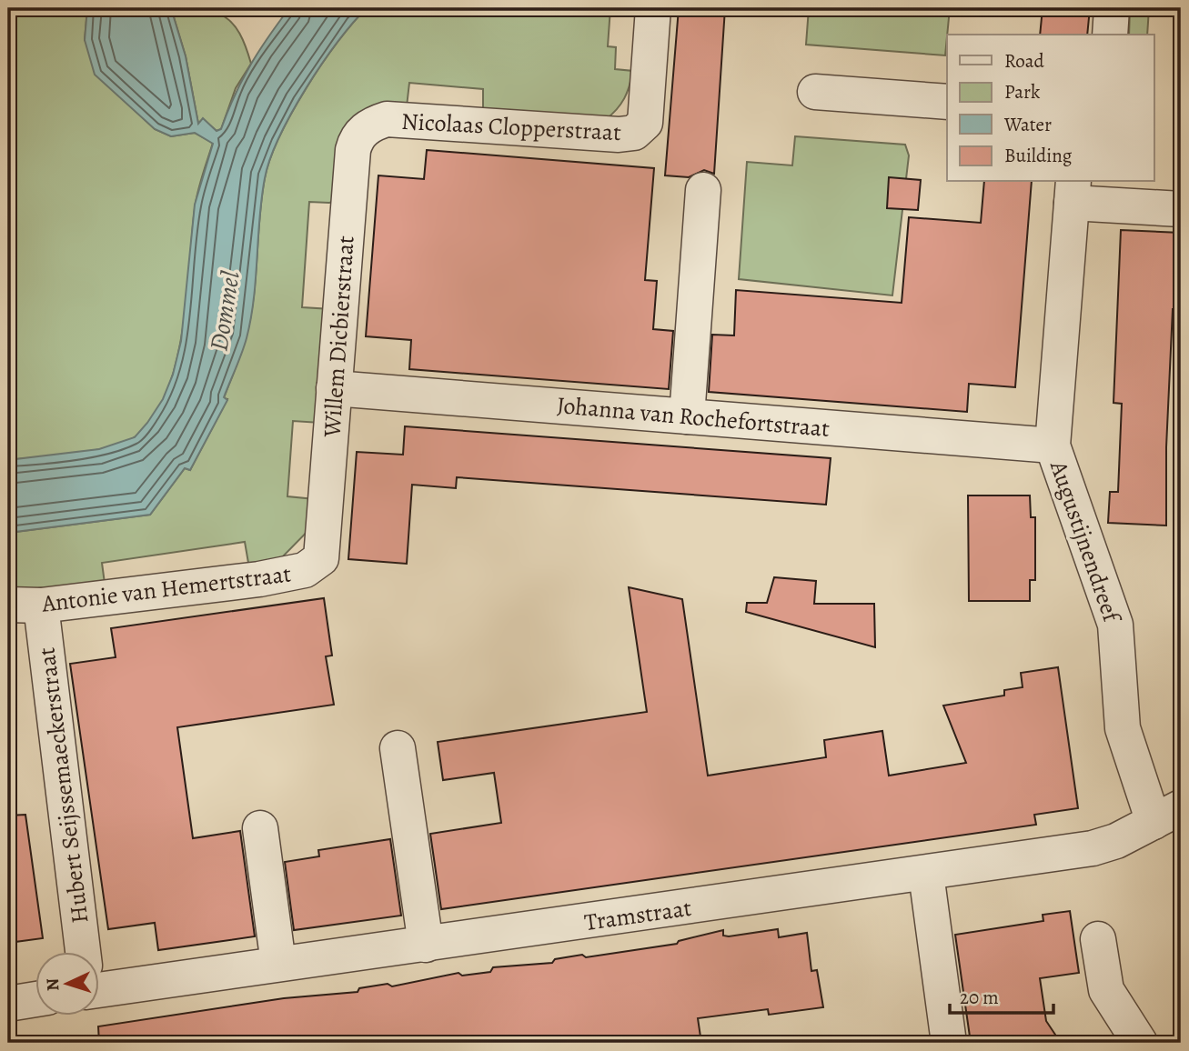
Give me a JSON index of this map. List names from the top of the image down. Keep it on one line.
{"streets":{"street":["Nicolaas Clopperstraat","Willem Dicbierstraat","Johanna van Rochefortstraat","Augustijnendreef","Antonie van Hemertstraat","Hubert Seijssemaeckerstraat","Tramstraat"]},"crossings":[["Nicolaas Clopperstraat","Willem Dicbierstraat"],["Willem Dicbierstraat","Johanna van Rochefortstraat"],["Willem Dicbierstraat","Antonie van Hemertstraat"],["Johanna van Rochefortstraat","Augustijnendreef"],["Augustijnendreef","Tramstraat"],["Antonie van Hemertstraat","Hubert Seijssemaeckerstraat"]],"water":["Dommel"],"legend":["Road","Park","Water","Building"],"scale_bar":"20 m","north":"left"}
